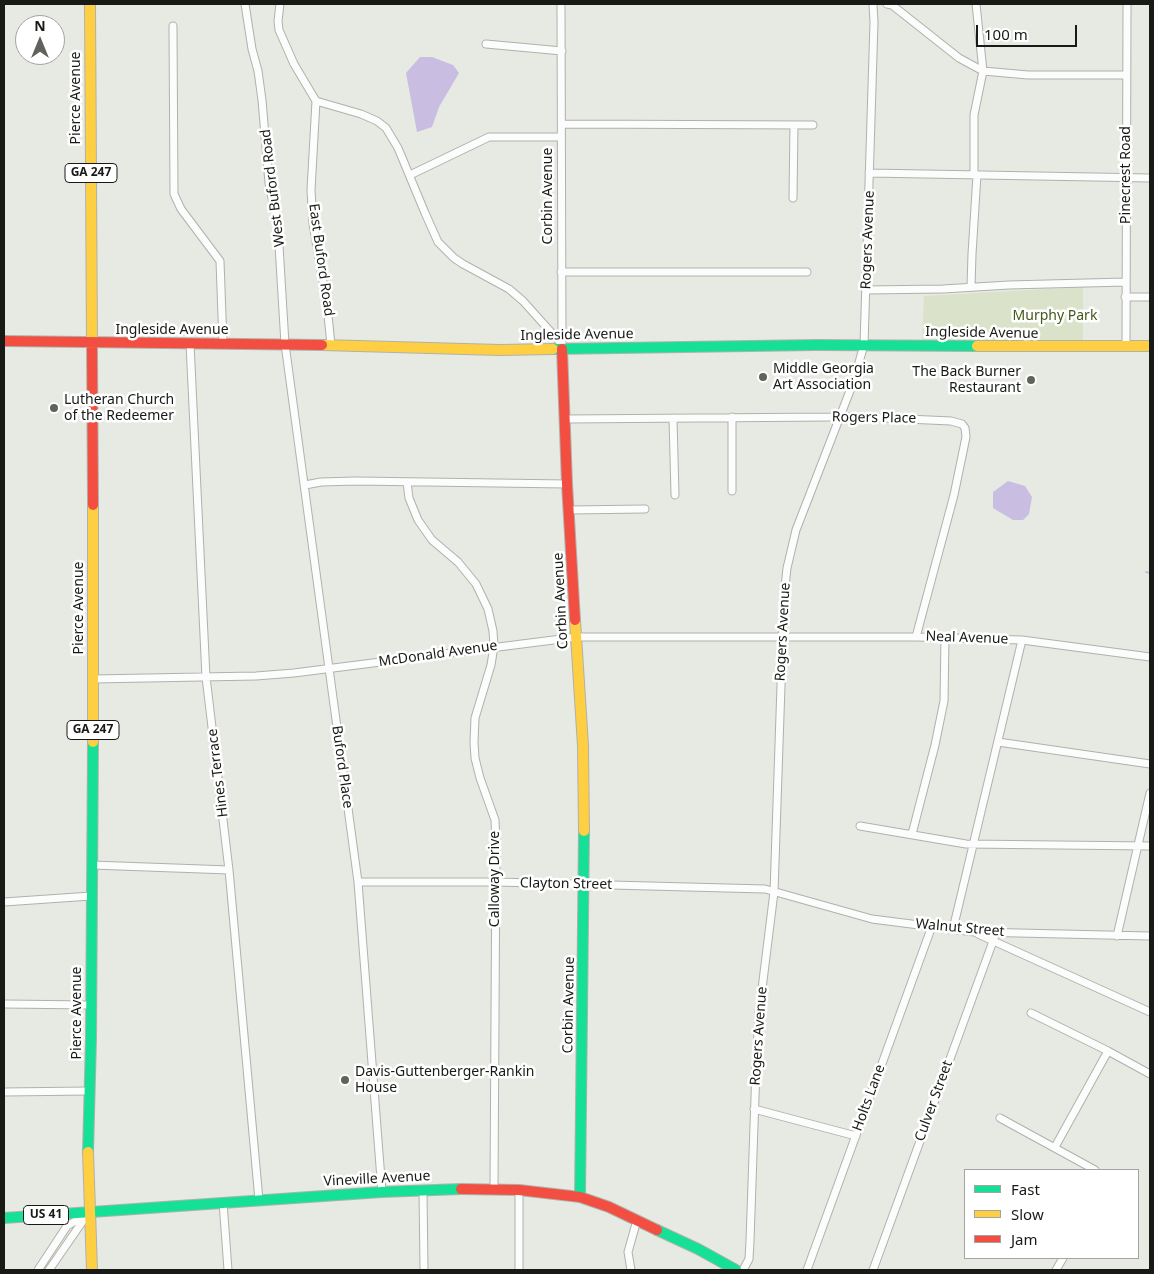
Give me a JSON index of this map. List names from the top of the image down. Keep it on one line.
{"streets":{"main road":["Pierce Avenue","GA 247","Corbin Avenue","Ingleside Avenue","Vineville Avenue","US 41"],"street":["Pinecrest Road","West Buford Road","Rogers Avenue","East Buford Road","Rogers Place","Neal Avenue","McDonald Avenue","Buford Place","Hines Terrace","Calloway Drive","Clayton Street","Walnut Street","Holts Lane","Culver Street"]},"crossings":[["Pierce Avenue","Ingleside Avenue"],["Pierce Avenue","McDonald Avenue"],["Pierce Avenue","Vineville Avenue"],["Pierce Avenue","US 41"],["Pinecrest Road","Ingleside Avenue"],["West Buford Road","Ingleside Avenue"],["West Buford Road","Buford Place"],["Corbin Avenue","Ingleside Avenue"],["Corbin Avenue","Rogers Place"],["Corbin Avenue","McDonald Avenue"],["Corbin Avenue","Clayton Street"],["Corbin Avenue","Vineville Avenue"],["Rogers Avenue","Ingleside Avenue"],["Rogers Avenue","Rogers Place"],["Rogers Avenue","Neal Avenue"],["Rogers Avenue","McDonald Avenue"],["Rogers Avenue","Clayton Street"],["Rogers Avenue","Walnut Street"],["East Buford Road","Ingleside Avenue"],["Ingleside Avenue","Buford Place"],["Ingleside Avenue","Hines Terrace"],["Rogers Place","Neal Avenue"],["Neal Avenue","McDonald Avenue"],["McDonald Avenue","Buford Place"],["McDonald Avenue","Hines Terrace"],["McDonald Avenue","Calloway Drive"],["Buford Place","Clayton Street"],["Buford Place","Vineville Avenue"],["Hines Terrace","Vineville Avenue"],["Calloway Drive","Clayton Street"],["Calloway Drive","Vineville Avenue"],["Clayton Street","Walnut Street"],["Walnut Street","Holts Lane"],["Walnut Street","Culver Street"],["Vineville Avenue","US 41"]],"parks":["Murphy Park"],"places":["Middle Georgia Art Association","The Back Burner Restaurant","Lutheran Church of the Redeemer","Davis-Guttenberger-Rankin House"],"legend":["Fast","Slow","Jam"],"scale_bar":"100 m","north":"top"}
